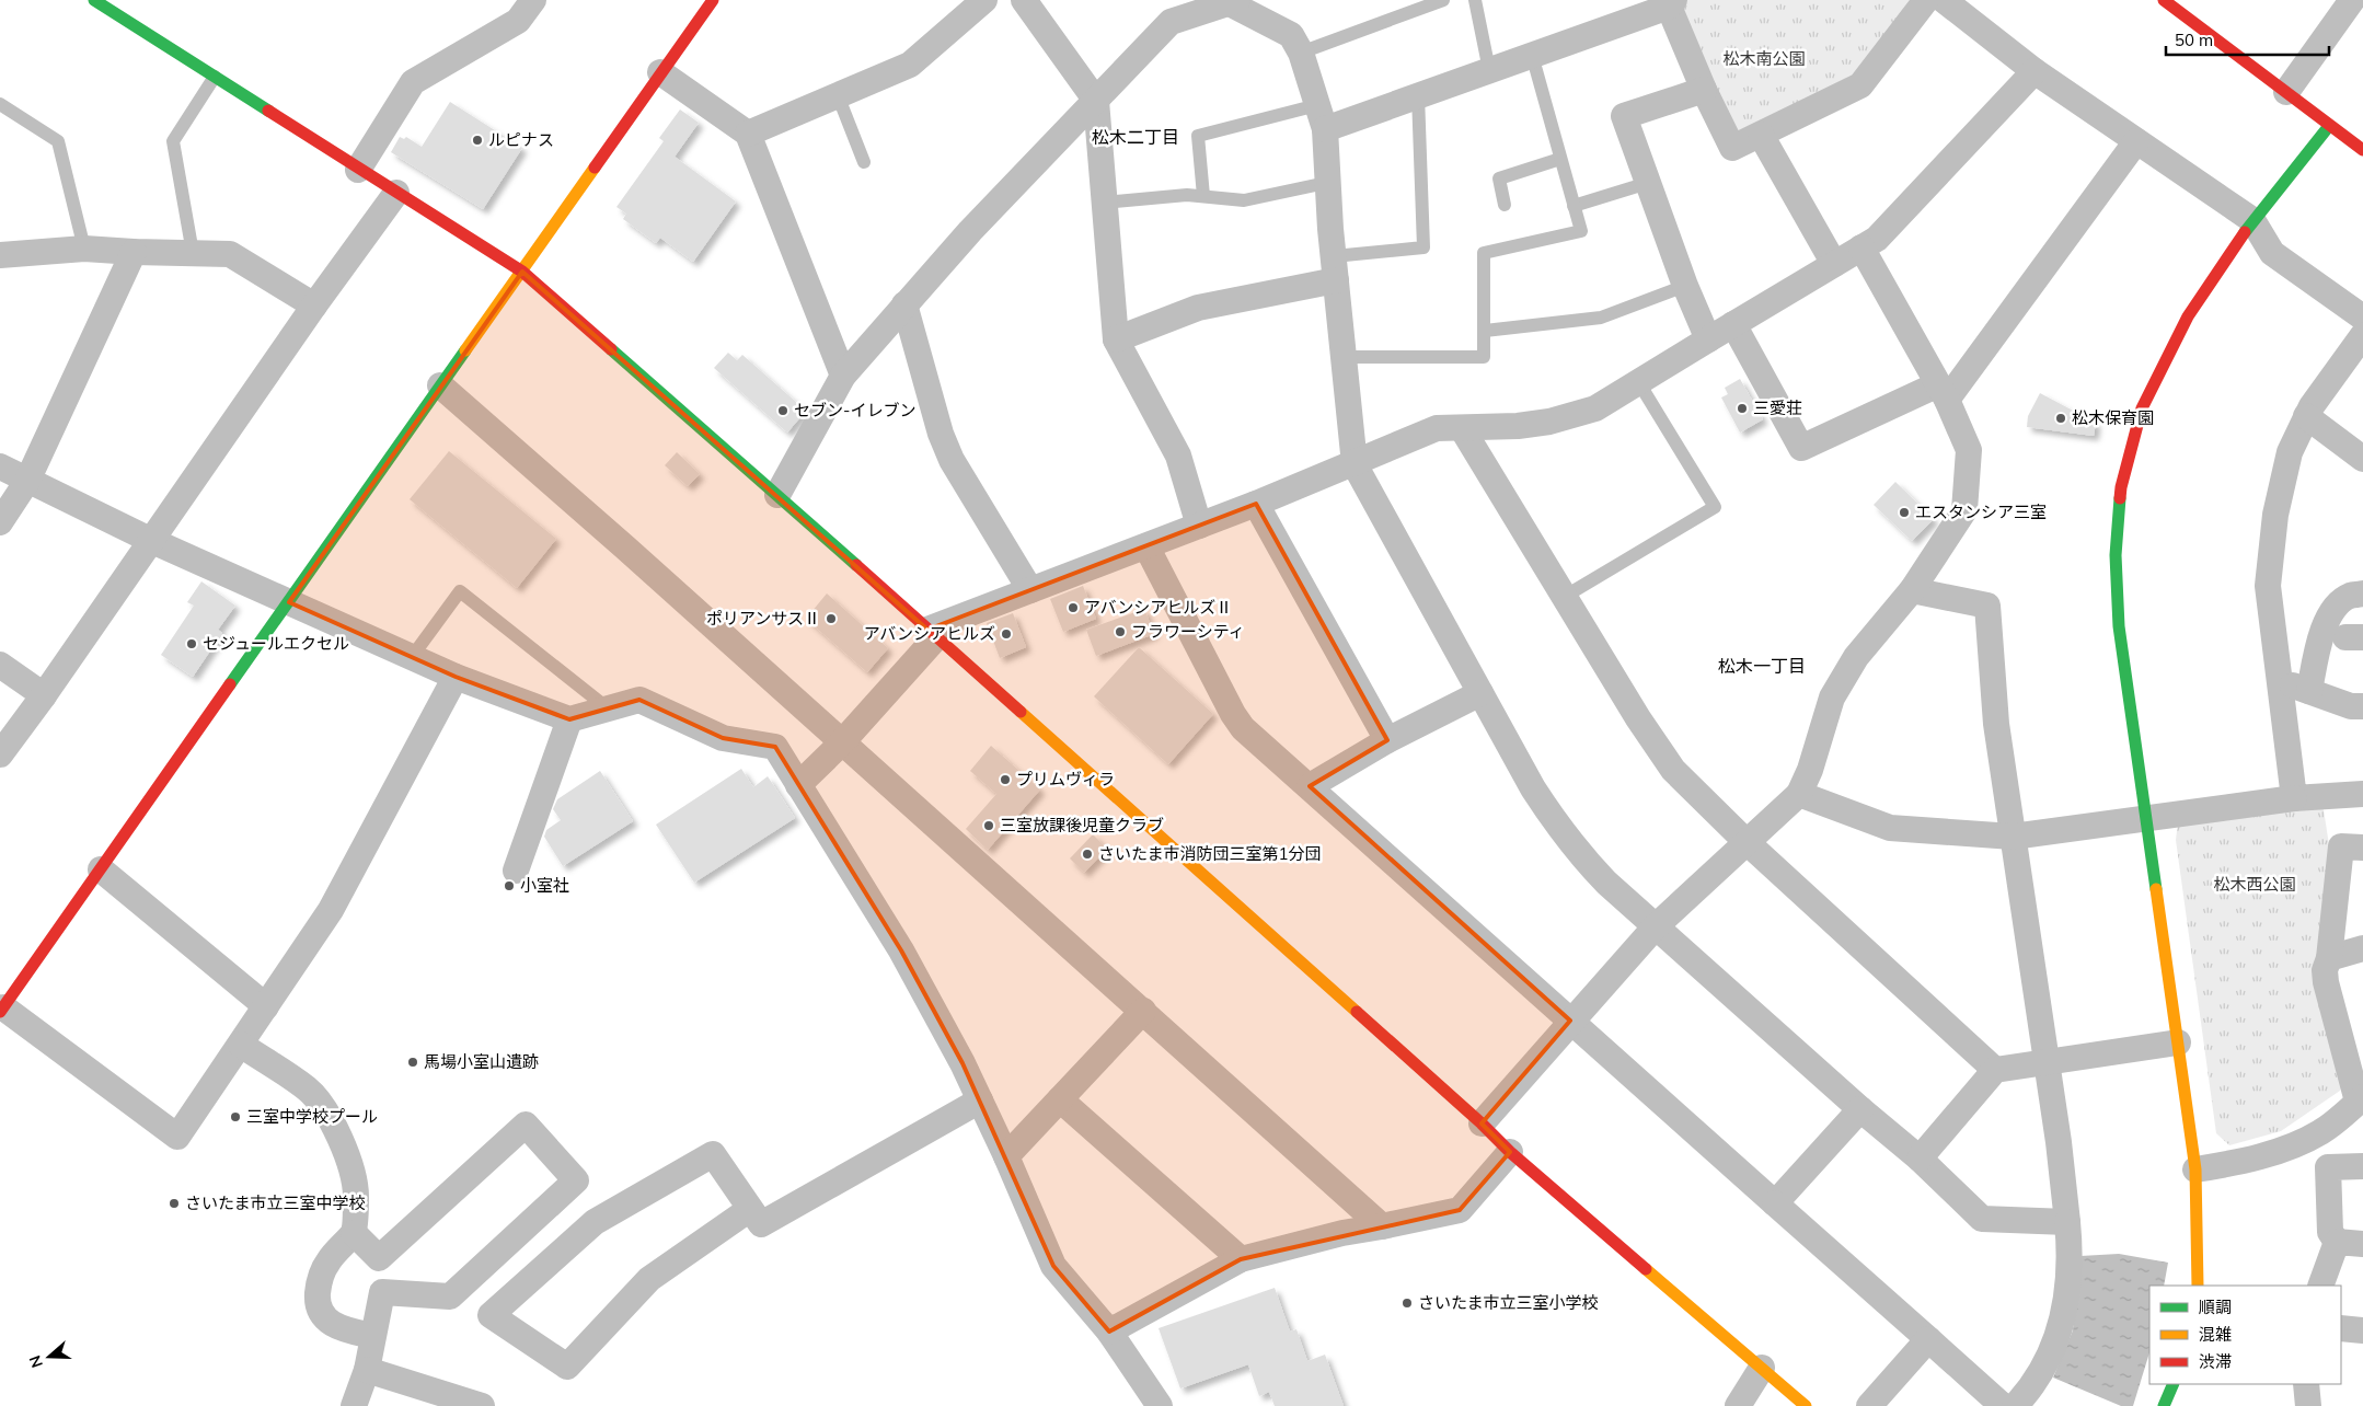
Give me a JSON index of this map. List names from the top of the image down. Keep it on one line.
{"districts":["松木二丁目","松木一丁目"],"parks":["松木南公園","松木西公園"],"places":["ルピナス","三愛荘","セブン-イレブン","松木保育園","エスタンシア三室","アバンシアヒルズⅡ","ポリアンサスⅡ","フラワーシティ","アバンシアヒルズ","セジュールエクセル","プリムヴィラ","三室放課後児童クラブ","さいたま市消防団三室第1分団","小室社","馬場小室山遺跡","三室中学校プール","さいたま市立三室中学校","さいたま市立三室小学校"],"legend":["順調","混雑","渋滞"],"scale_bar":"50 m","north":"left"}
